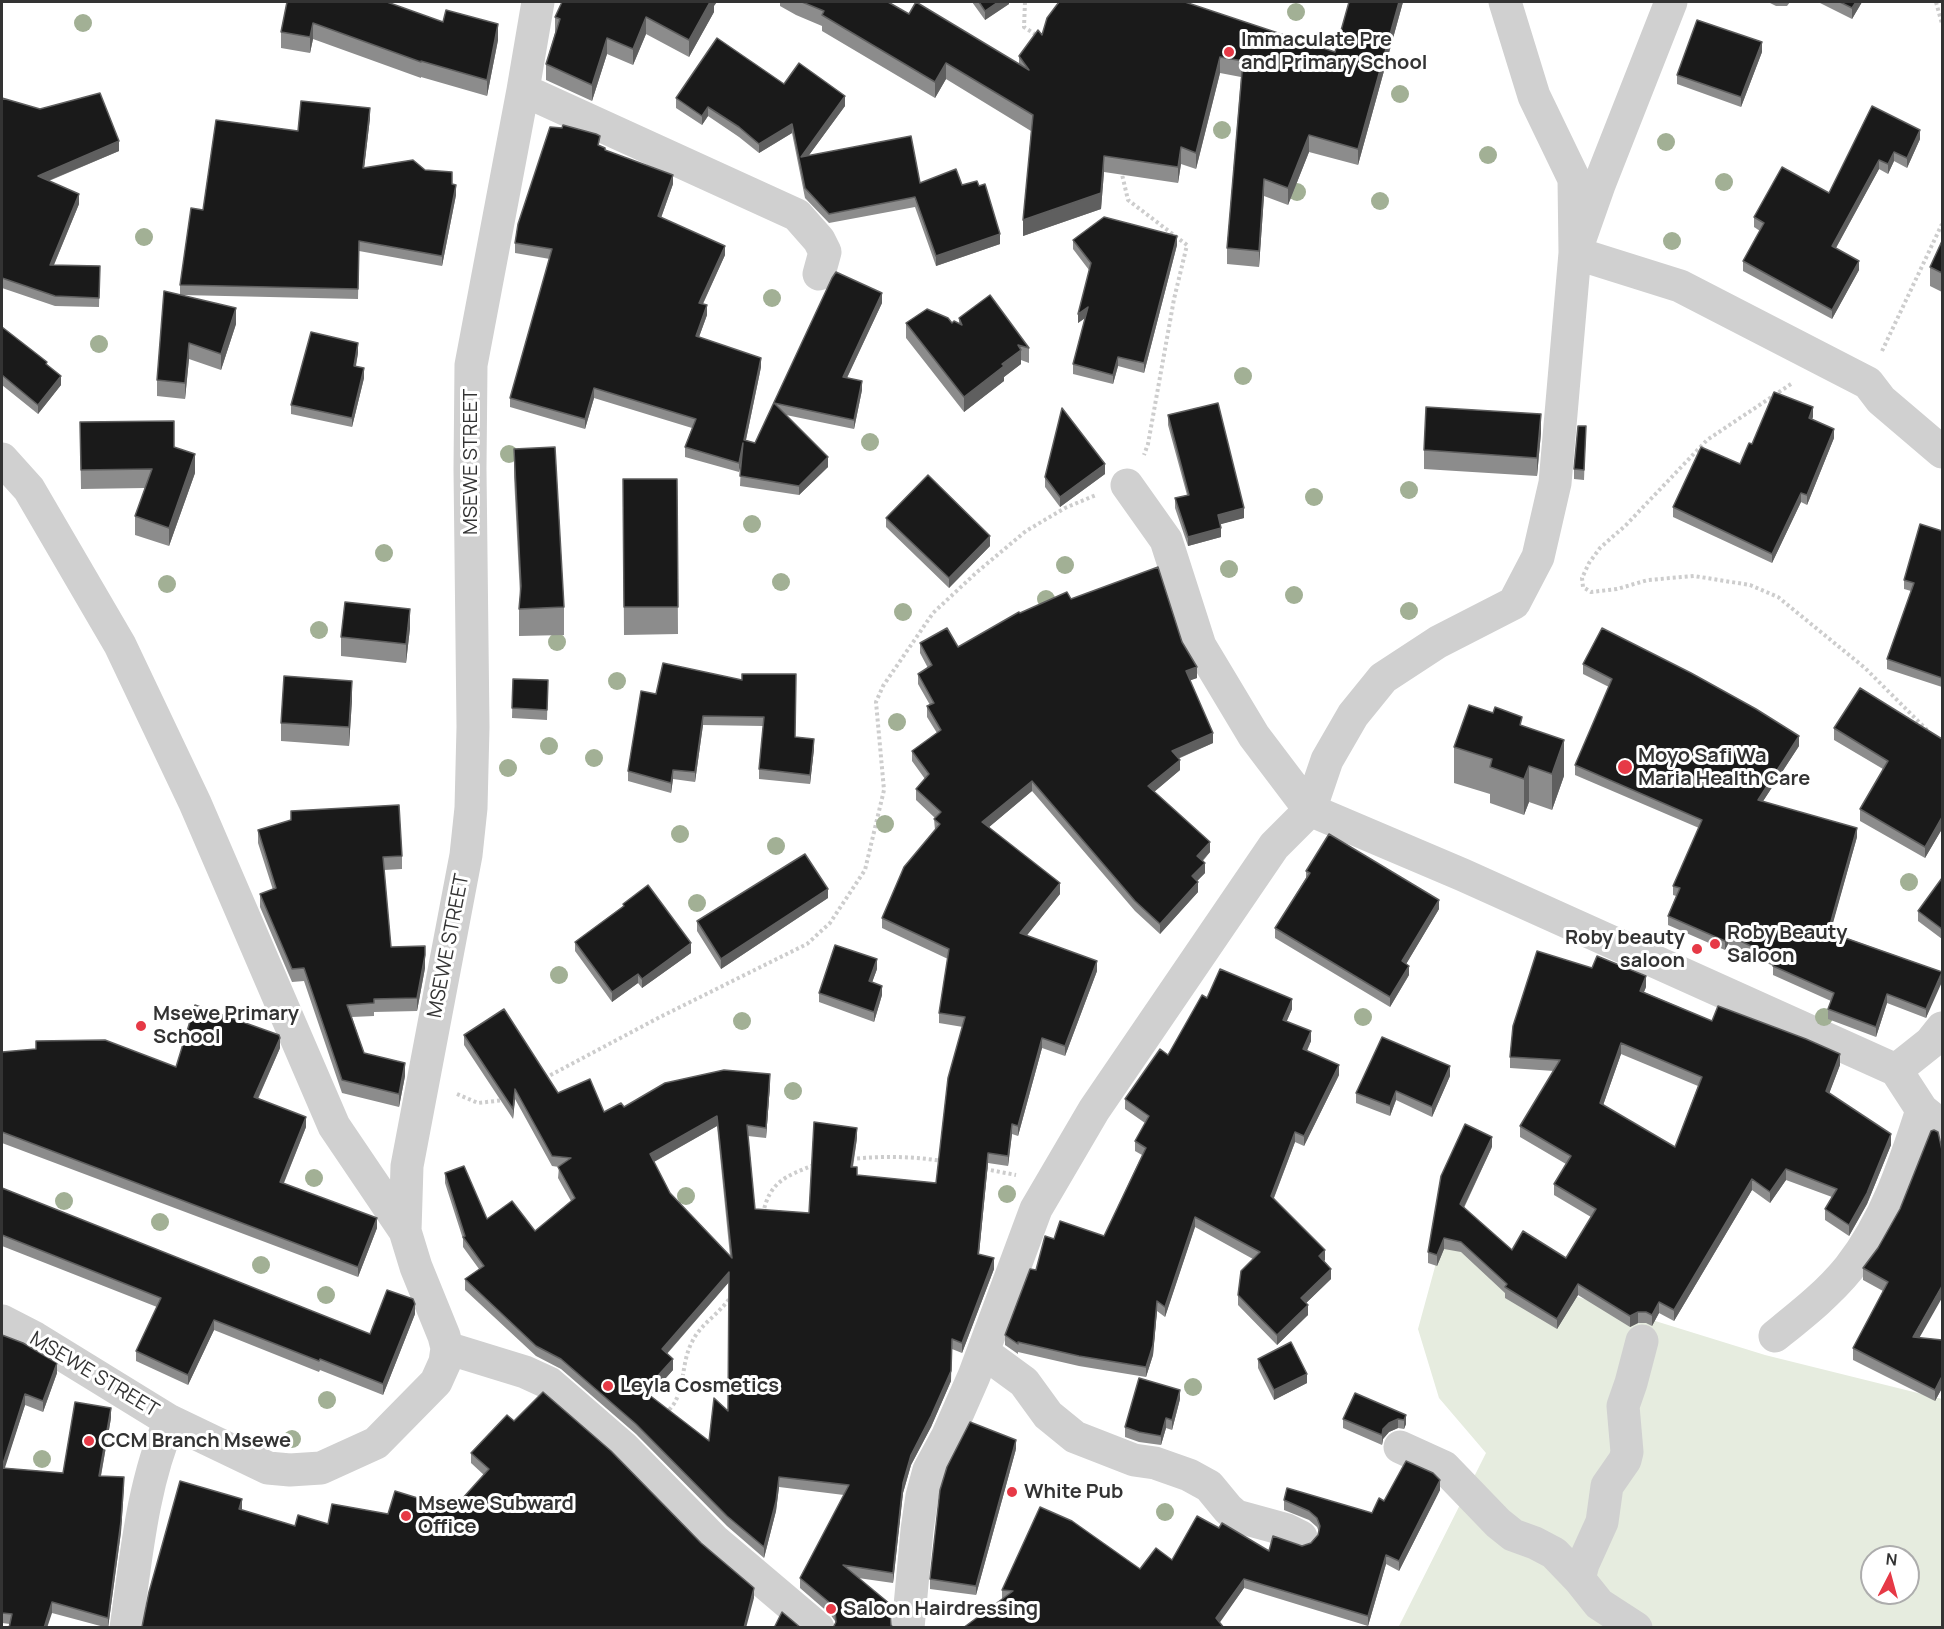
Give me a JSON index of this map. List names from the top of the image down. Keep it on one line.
{"streets":{"street":["MSEWE STREET"]},"places":["Immaculate Pre and Primary School","Moyo Safi Wa Maria Health Care","Roby Beauty Saloon","Roby beauty saloon","Msewe Primary School","Leyla Cosmetics","CCM Branch Msewe","White Pub","Msewe Subward Office","Saloon Hairdressing"],"north":"top"}
